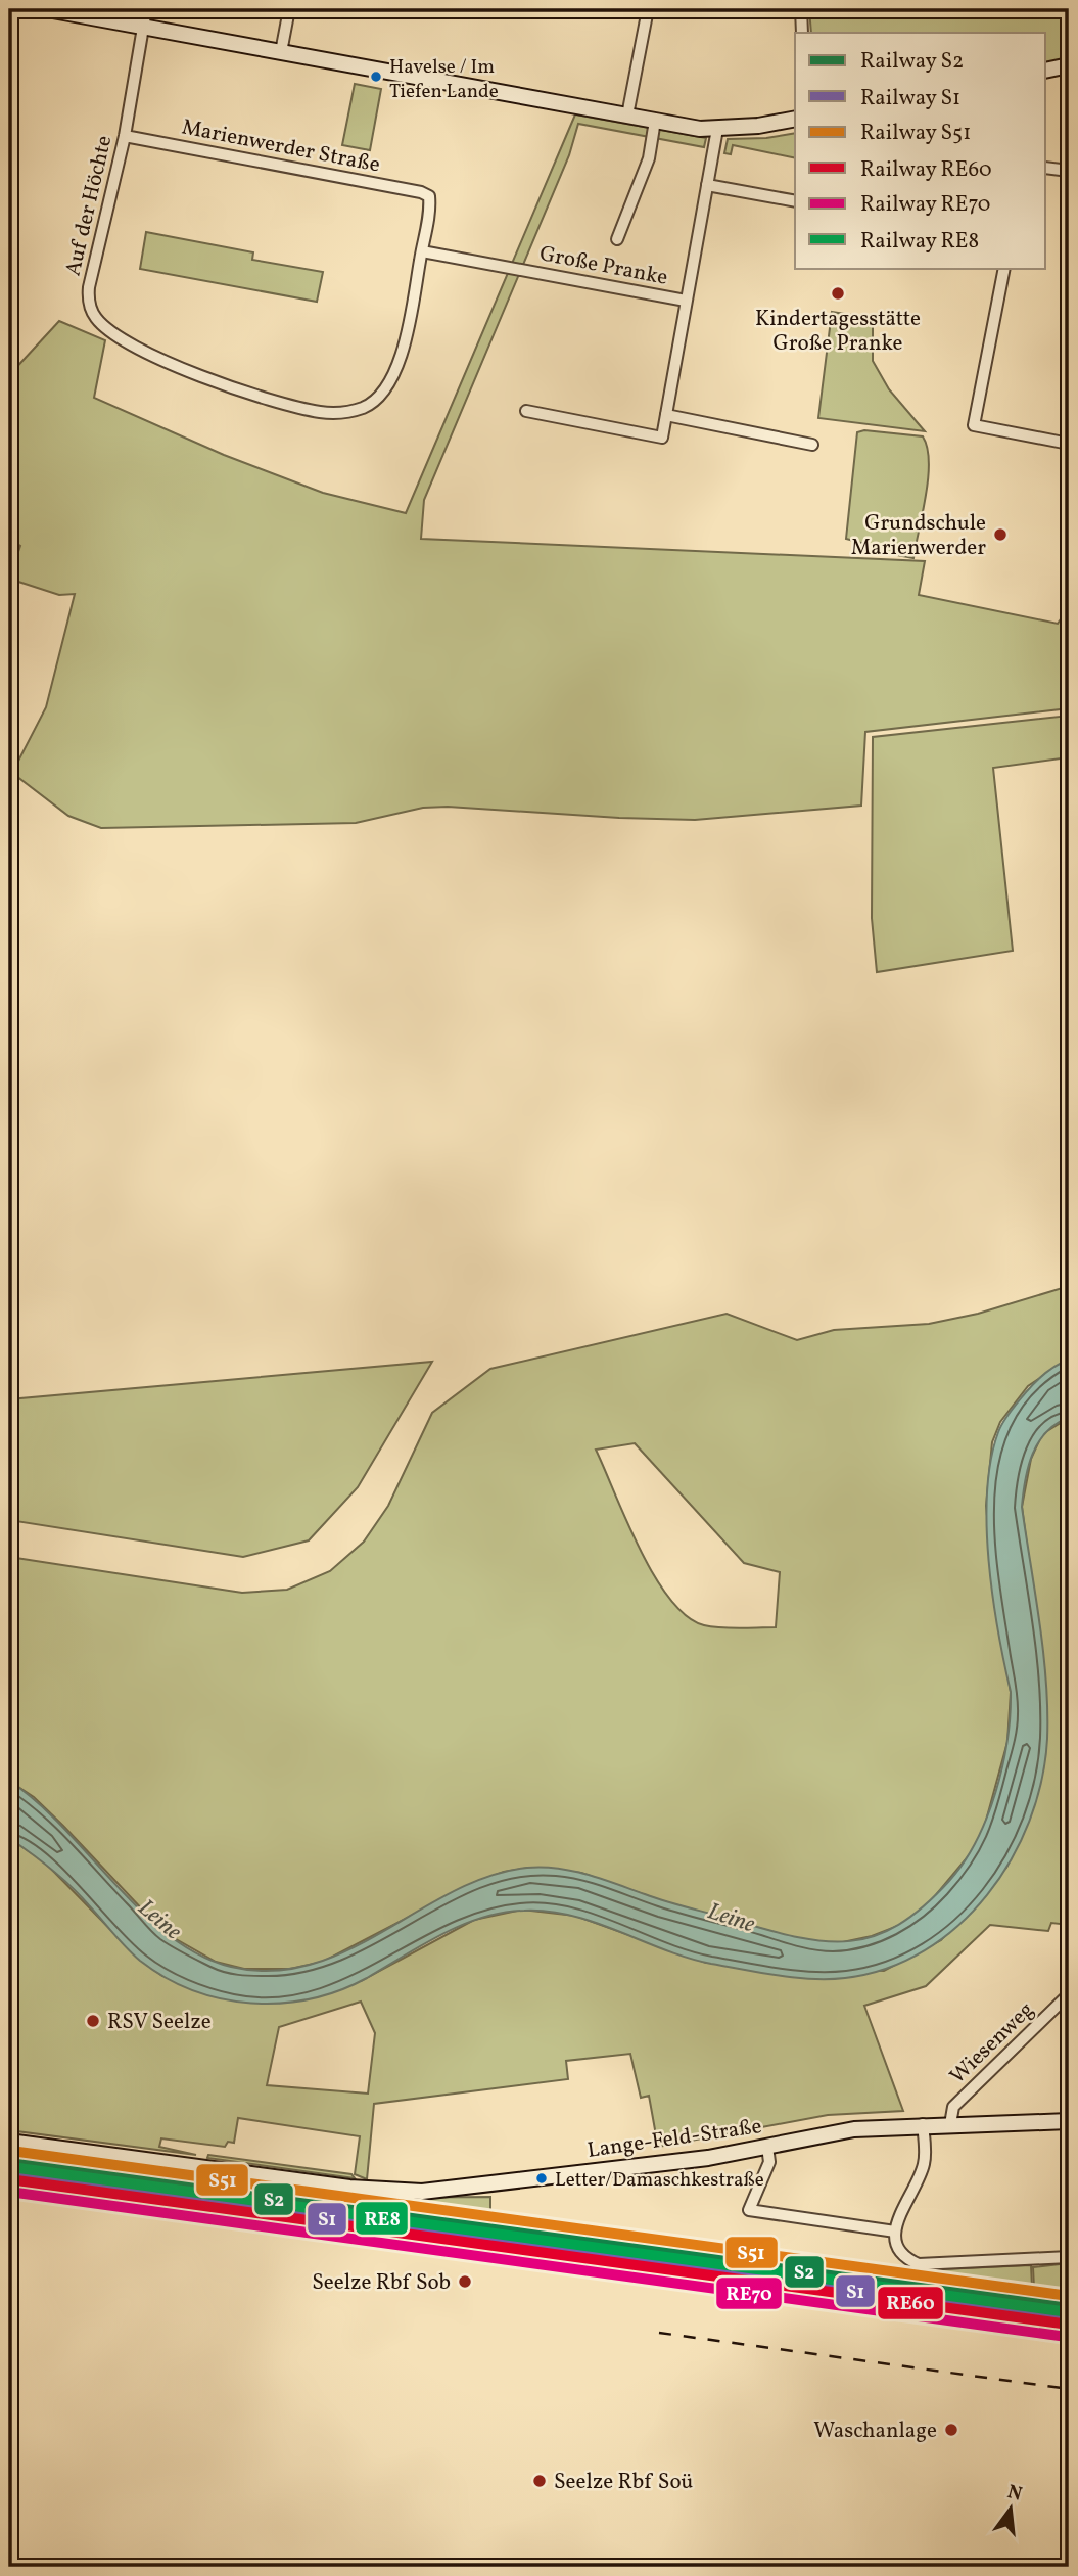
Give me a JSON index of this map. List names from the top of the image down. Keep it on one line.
{"streets":{"street":["Marienwerder Straße","Auf der Höchte","Große Pranke","Wiesenweg","Lange-Feld-Straße"]},"crossings":[["Marienwerder Straße","Auf der Höchte"],["Auf der Höchte","Große Pranke"],["Wiesenweg","Lange-Feld-Straße"]],"water":["Leine"],"places":["Havelse / Im Tiefen Lande","Kindertagesstätte Große Pranke","Grundschule Marienwerder","RSV Seelze","Letter/Damaschkestraße","Seelze Rbf Sob","Waschanlage","Seelze Rbf Soü"],"lines":["rail line S51","rail line S2","rail line RE8","rail line S1","rail line RE60","rail line RE70"],"legend":["Railway S2","Railway S1","Railway S51","Railway RE60","Railway RE70","Railway RE8"],"north":"top"}
